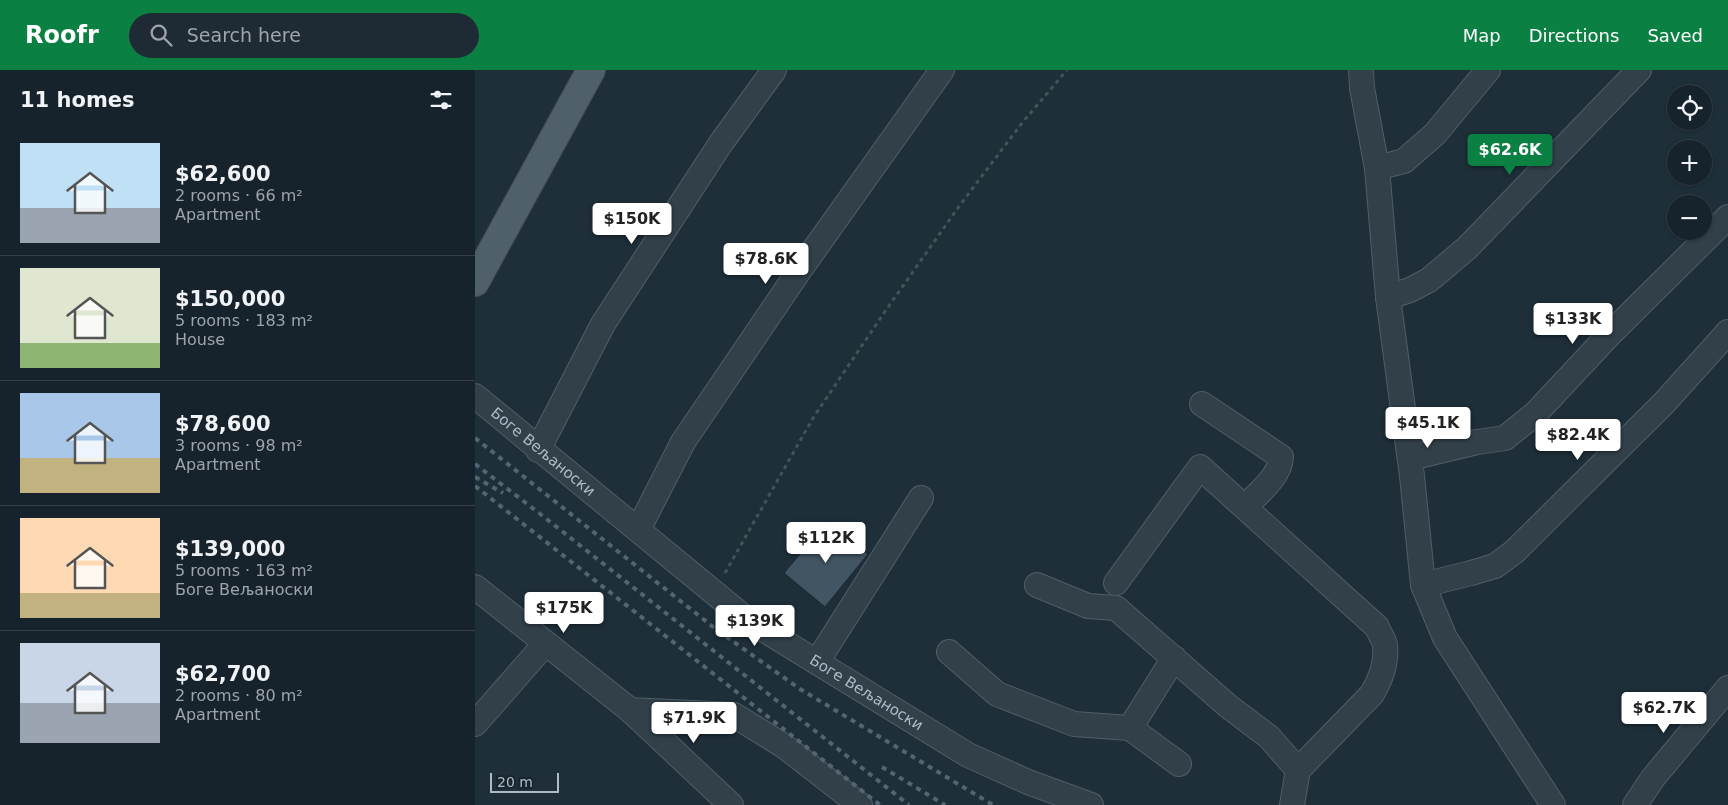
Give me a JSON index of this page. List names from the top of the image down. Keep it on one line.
{"streets":{"street":["Боге Вељаноски"]},"scale_bar":"20 m","page":{"header":"Roofr","search":"Search here","nav":["Map","Directions","Saved"],"heading":"11 homes","map_buttons":["+","−"],"list":[{"name":"$62,600","note":"2 rooms · 66 m² · Apartment"},{"name":"$150,000","note":"5 rooms · 183 m² · House"},{"name":"$78,600","note":"3 rooms · 98 m² · Apartment"},{"name":"$139,000","note":"5 rooms · 163 m² · Боге Вељаноски"},{"name":"$62,700","note":"2 rooms · 80 m² · Apartment"}],"price":["$62.6K","$150K","$78.6K","$133K","$45.1K","$82.4K","$112K","$175K","$139K","$62.7K","$71.9K"],"scale":"20 m"}}
